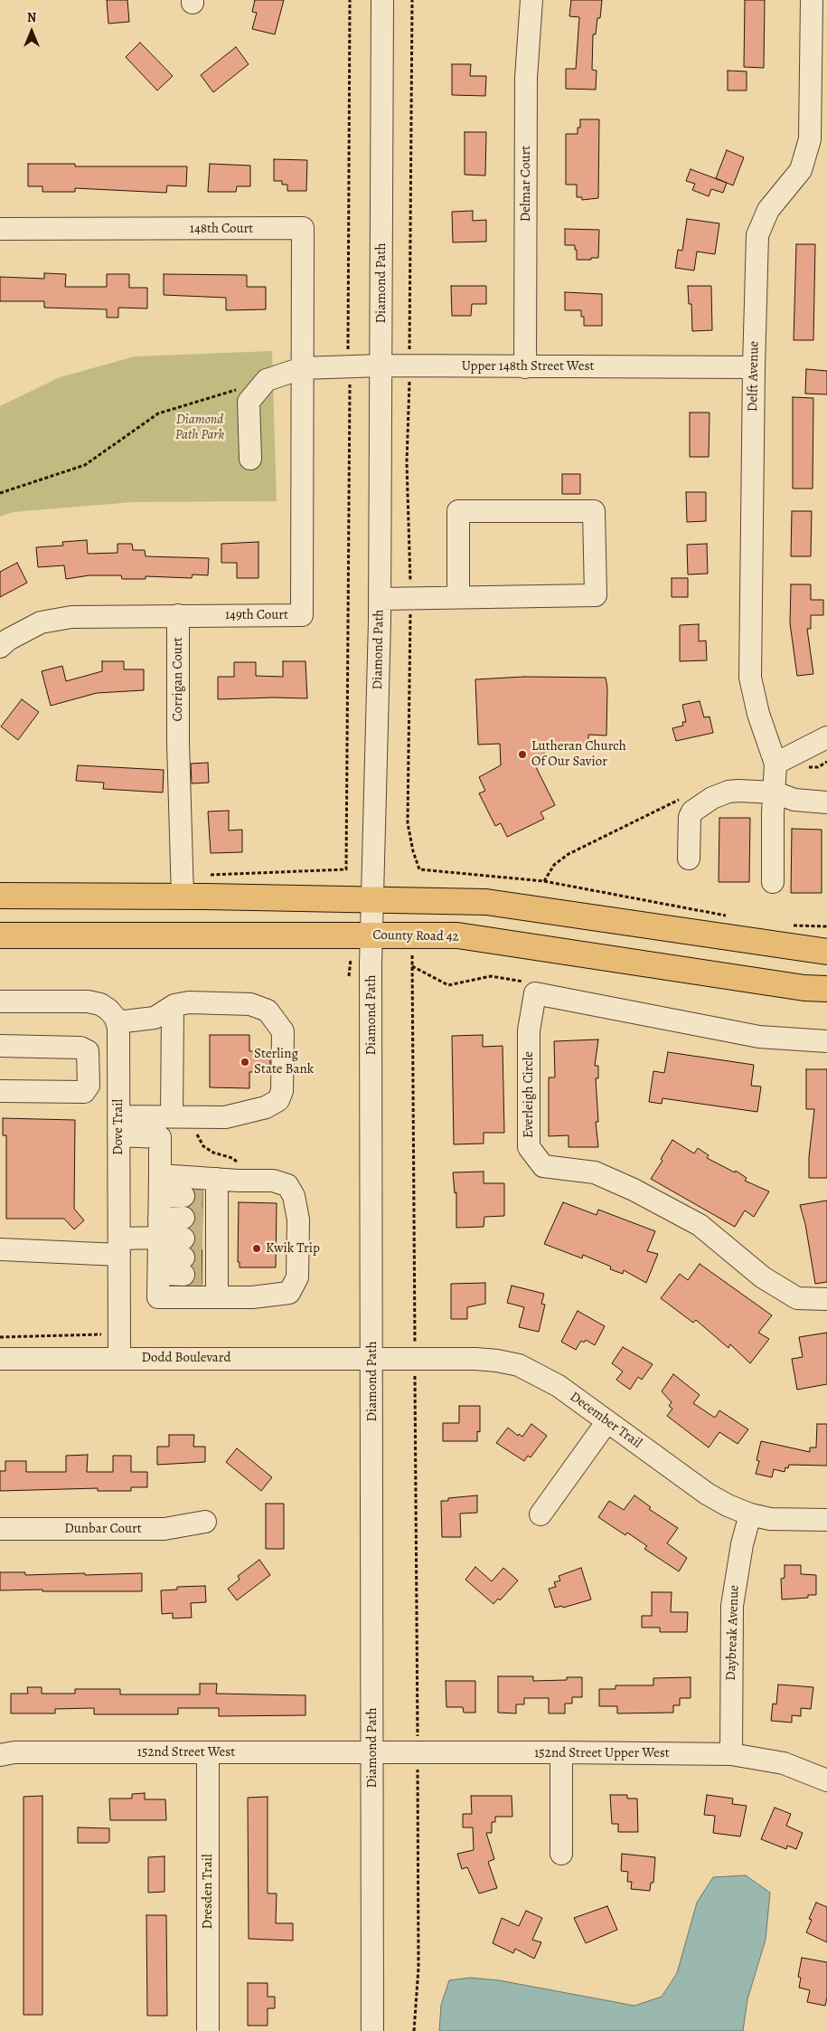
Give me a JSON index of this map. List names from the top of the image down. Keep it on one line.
{"streets":{"highway":["County Road 42"],"street":["Delmar Court","148th Court","Diamond Path","Upper 148th Street West","Delft Avenue","149th Court","Corrigan Court","Everleigh Circle","Dove Trail","Dodd Boulevard","December Trail","Dunbar Court","Daybreak Avenue","152nd Street West","152nd Street Upper West","Dresden Trail"]},"crossings":[["Delmar Court","Upper 148th Street West"],["148th Court","Upper 148th Street West"],["148th Court","149th Court"],["Diamond Path","Upper 148th Street West"],["Diamond Path","County Road 42"],["Diamond Path","Dodd Boulevard"],["Diamond Path","December Trail"],["Diamond Path","152nd Street West"],["Diamond Path","152nd Street Upper West"],["Upper 148th Street West","Delft Avenue"],["Upper 148th Street West","149th Court"],["149th Court","Corrigan Court"],["Dove Trail","Dodd Boulevard"],["Dodd Boulevard","December Trail"],["December Trail","Daybreak Avenue"],["Daybreak Avenue","152nd Street Upper West"],["152nd Street West","152nd Street Upper West"],["152nd Street West","Dresden Trail"]],"parks":["Diamond Path Park"],"places":["Lutheran Church Of Our Savior","Sterling State Bank","Kwik Trip"],"north":"top"}
